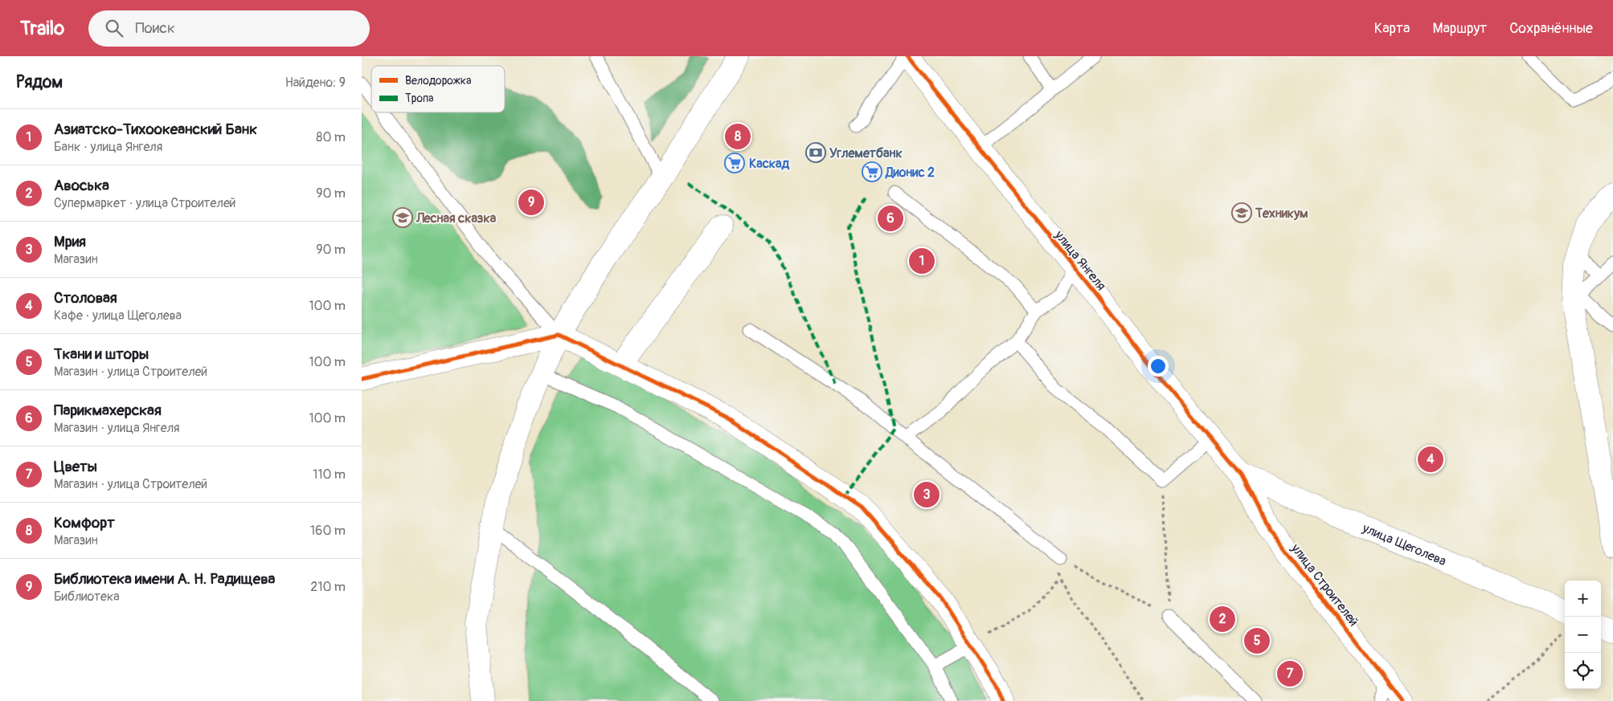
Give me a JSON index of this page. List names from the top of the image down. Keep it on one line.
{"streets":{"street":["улица Янгеля","улица Щеголева","улица Строителей"]},"crossings":[["улица Янгеля","улица Щеголева"],["улица Янгеля","улица Строителей"],["улица Щеголева","улица Строителей"]],"places":{"bank":["Углеметбанк"],"supermarket":["Каскад","Дионис 2"],"school or university":["Техникум","Лесная сказка"]},"legend":["Велодорожка","Тропа"],"page":{"header":"Trailo","search":"Поиск","nav":["Карта","Маршрут","Сохранённые"],"heading":["Рядом","Найдено: 9"],"list":[{"mark":"1","name":"Азиатско-Тихоокеанский Банк","note":"Банк · улица Янгеля","value":"80 m"},{"mark":"2","name":"Авоська","note":"Супермаркет · улица Строителей","value":"90 m"},{"mark":"3","name":"Мрия","note":"Магазин","value":"90 m"},{"mark":"4","name":"Столовая","note":"Кафе · улица Щеголева","value":"100 m"},{"mark":"5","name":"Ткани и шторы","note":"Магазин · улица Строителей","value":"100 m"},{"mark":"6","name":"Парикмахерская","note":"Магазин · улица Янгеля","value":"100 m"},{"mark":"7","name":"Цветы","note":"Магазин · улица Строителей","value":"110 m"},{"mark":"8","name":"Комфорт","note":"Магазин","value":"160 m"},{"mark":"9","name":"Библиотека имени А. Н. Радищева","note":"Библиотека","value":"210 m"}],"pins":["8","9","6","1","4","3","2","5","7"],"map_buttons":["+","−"]}}
